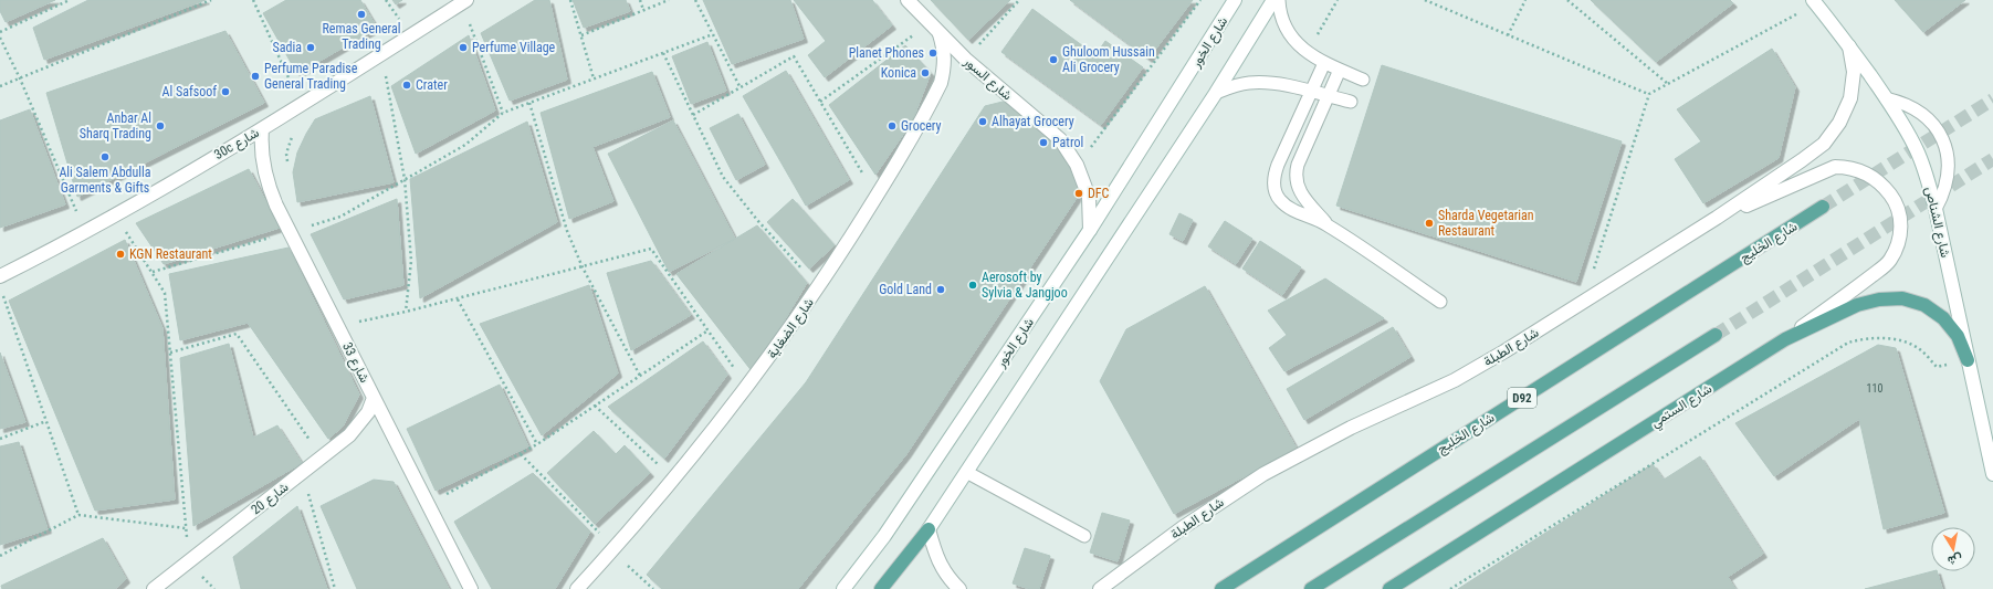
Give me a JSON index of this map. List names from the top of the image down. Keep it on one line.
{"streets":{"main road":["شارع الخليج","D92","شارع الستمي"],"street":["شارع الخور","شارع السور","30c شارع","شارع الشناص","شارع الضغاية","شارع الطبلة","شارع 33","شارع 20"]},"crossings":[["شارع الخور","شارع السور"],["شارع السور","شارع الضغاية"],["30c شارع","شارع 33"],["شارع الشناص","شارع الطبلة"],["شارع الشناص","شارع الستمي"],["شارع 33","شارع 20"]],"places":["Remas General Trading","Sadia","Perfume Village","Planet Phones","Ghuloom Hussain Ali Grocery","Konica","Perfume Paradise General Trading","Crater","Al Safsoof","Alhayat Grocery","Anbar Al Sharq Trading","Grocery","Patrol","Ali Salem Abdulla Garments & Gifts","DFC","Sharda Vegetarian Restaurant","KGN Restaurant","Aerosoft by Sylvia & Jangjoo","Gold Land"],"house_numbers":["110"],"north":"bottom"}
